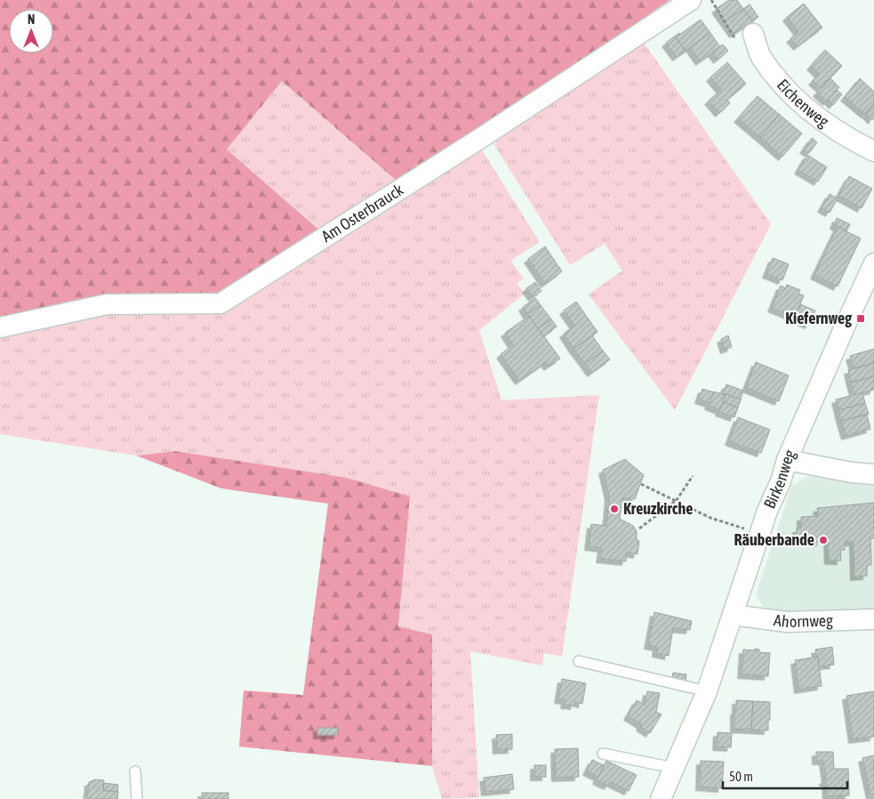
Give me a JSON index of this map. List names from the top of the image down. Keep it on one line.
{"streets":{"street":["Eichenweg","Am Osterbrauck","Birkenweg","Ahornweg"]},"crossings":[["Birkenweg","Ahornweg"]],"places":{"transit":["Kiefernweg"],"other":["Kreuzkirche","Räuberbande"]},"scale_bar":"50 m","north":"top"}
